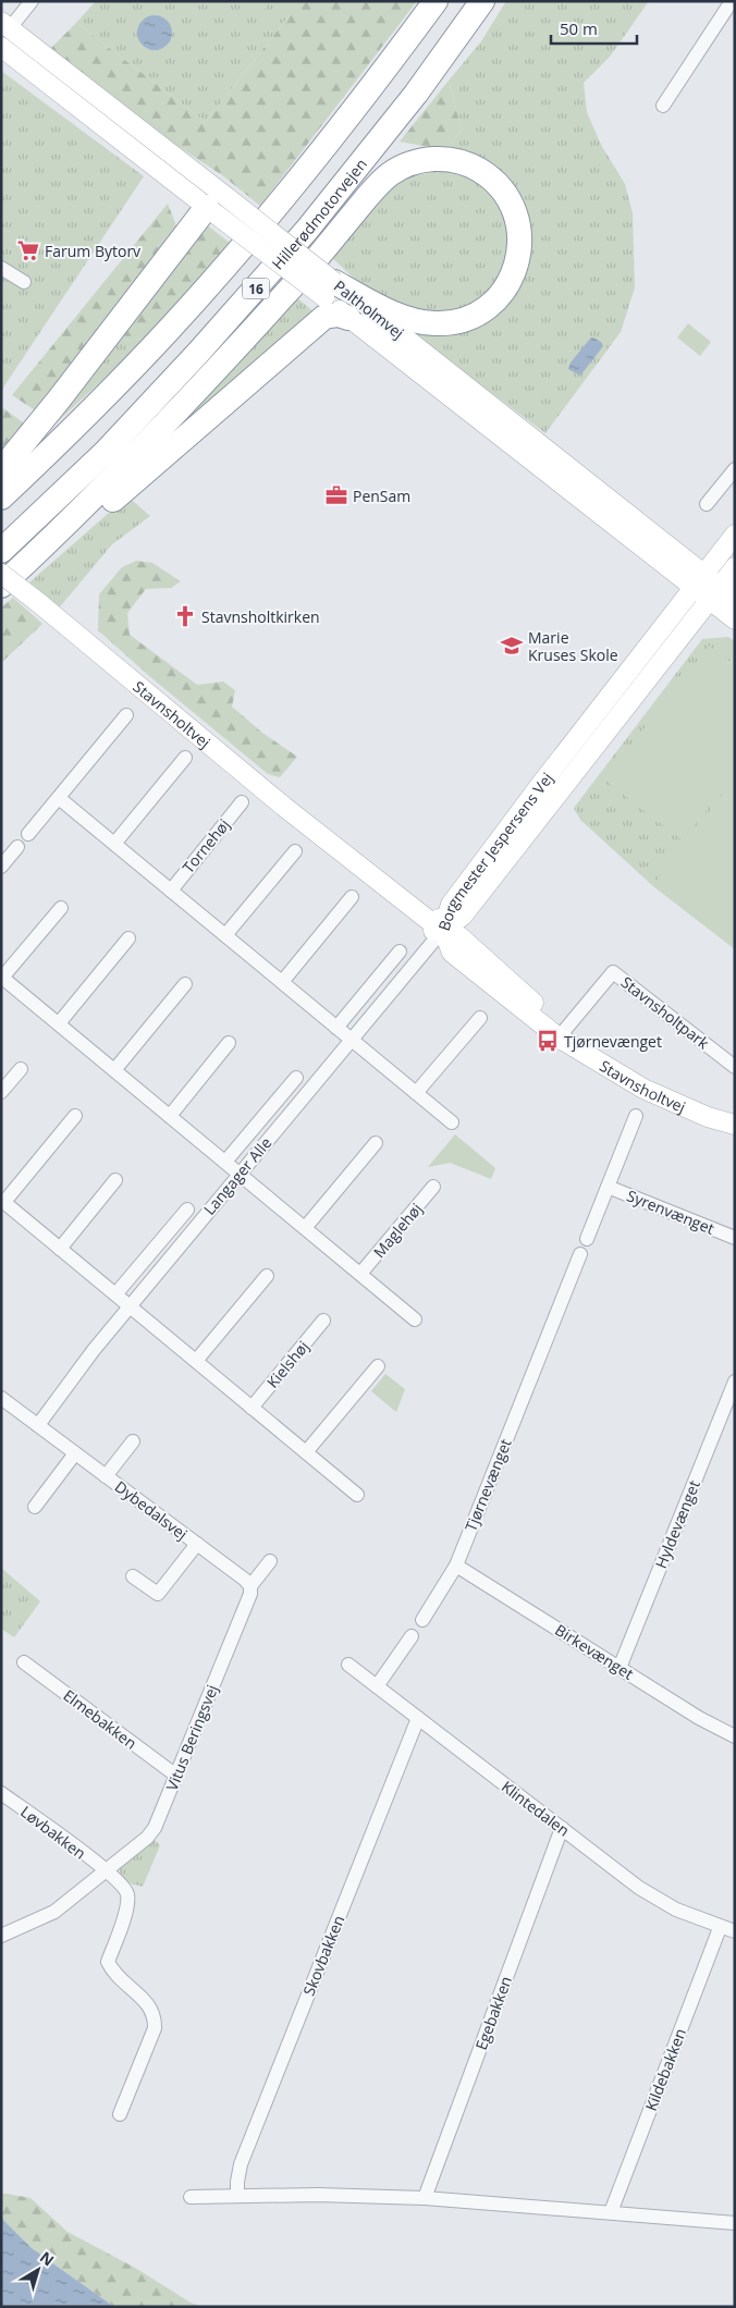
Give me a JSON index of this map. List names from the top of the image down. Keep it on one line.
{"streets":{"highway":["Hillerødmotorvejen","16"],"street":["Paltholmvej","Stavnsholtvej","Tornehøj","Borgmester Jespersens Vej","Stavnsholtpark","Langager Alle","Syrenvænget","Maglehøj","Kielshøj","Tjørnevænget","Dybedalsvej","Hyldevænget","Birkevænget","Elmebakken","Vitus Beringsvej","Klintedalen","Løvbakken","Skovbakken","Egebakken","Kildebakken"]},"crossings":[["Paltholmvej","Borgmester Jespersens Vej"],["Stavnsholtvej","Borgmester Jespersens Vej"],["Stavnsholtvej","Stavnsholtpark"],["Stavnsholtvej","Langager Alle"],["Borgmester Jespersens Vej","Langager Alle"],["Langager Alle","Dybedalsvej"],["Tjørnevænget","Birkevænget"],["Dybedalsvej","Vitus Beringsvej"],["Hyldevænget","Birkevænget"],["Elmebakken","Vitus Beringsvej"],["Vitus Beringsvej","Løvbakken"],["Klintedalen","Skovbakken"],["Klintedalen","Egebakken"],["Klintedalen","Kildebakken"]],"places":{"supermarket":["Farum Bytorv"],"office":["PenSam"],"church":["Stavnsholtkirken"],"school or university":["Marie Kruses Skole"],"bus stop":["Tjørnevænget"]},"scale_bar":"50 m","north":"top right"}
